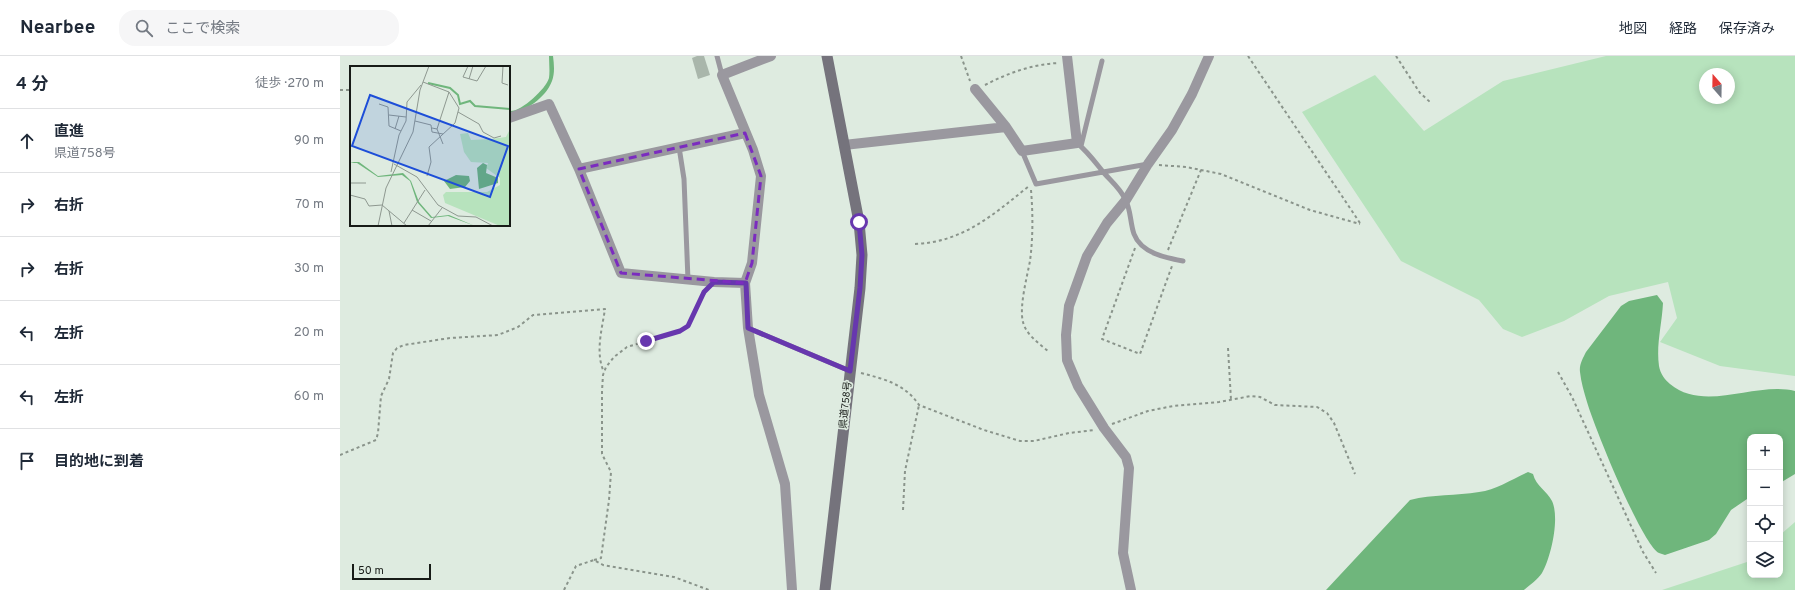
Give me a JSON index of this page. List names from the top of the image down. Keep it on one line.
{"streets":{"main road":["県道758号"]},"scale_bar":"50 m","north":"top","page":{"header":"Nearbee","search":"ここで検索","nav":["地図","経路","保存済み"],"heading":["4 分","徒歩 · 270 m"],"list":[["直進","県道758号","90 m"],["右折","70 m"],["右折","30 m"],["左折","20 m"],["左折","60 m"],"目的地に到着"],"map_buttons":["+","−"],"scale":"50 m"}}
